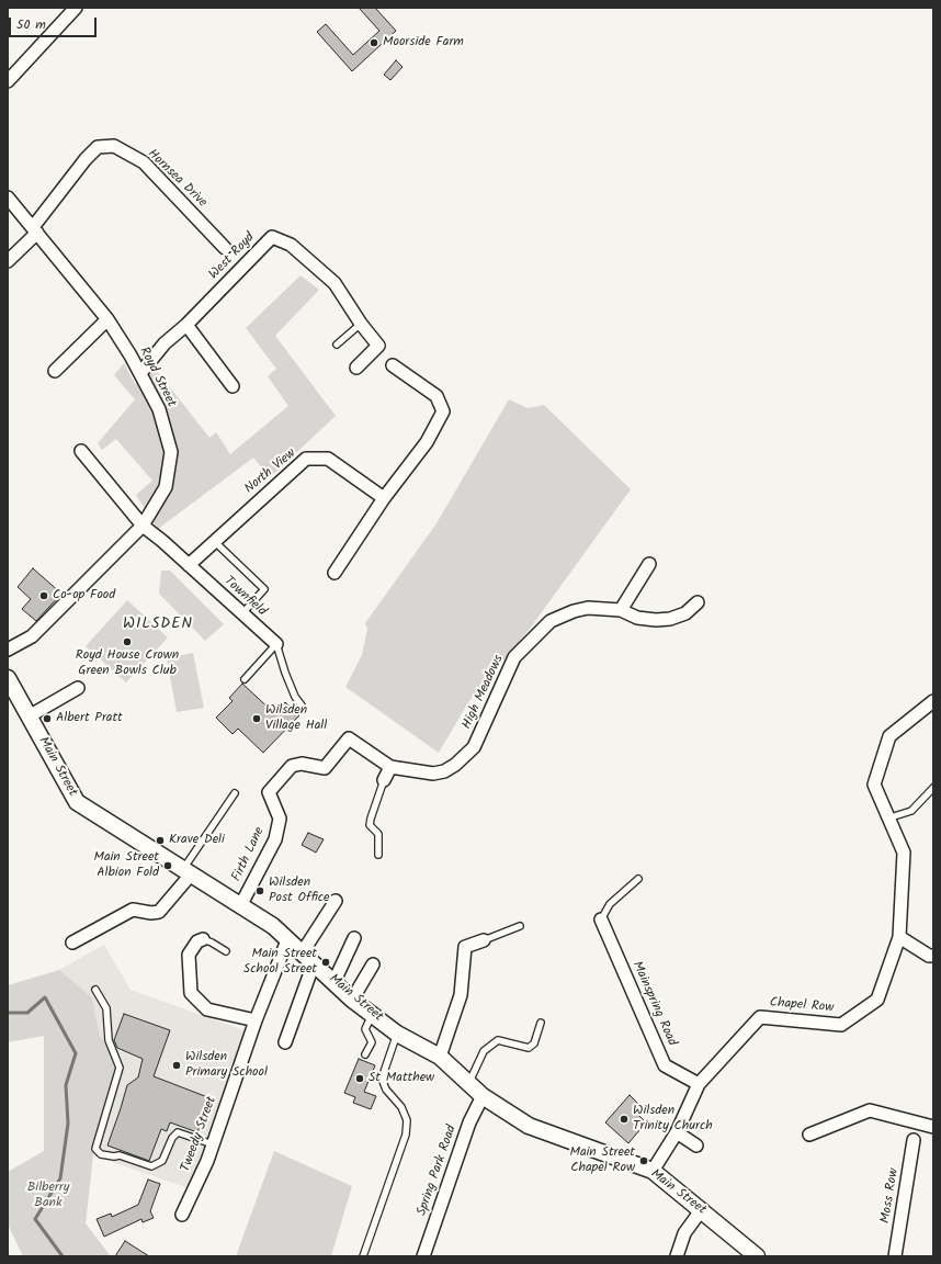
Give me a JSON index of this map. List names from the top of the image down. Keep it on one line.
{"streets":{"street":["Hornsea Drive","West Royd","Royd Street","North View","Townfield","High Meadows","Main Street","Firth Lane","Mainspring Road","Chapel Row","Tweedy Street","Spring Park Road","Moss Row"]},"crossings":[["Hornsea Drive","Royd Street"],["West Royd","Royd Street"],["Royd Street","Townfield"],["North View","Townfield"],["High Meadows","Firth Lane"],["Main Street","Firth Lane"],["Main Street","Chapel Row"],["Main Street","Tweedy Street"],["Main Street","Spring Park Road"],["Mainspring Road","Chapel Row"]],"districts":["WILSDEN"],"parks":["Bilberry Bank"],"places":["Moorside Farm","Co-op Food","Royd House Crown Green Bowls Club","Albert Pratt","Wilsden Village Hall","Krave Deli","Main Street Albion Fold","Wilsden Post Office","Main Street School Street","Wilsden Primary School","St Matthew","Wilsden Trinity Church","Main Street Chapel Row"],"scale_bar":"50 m"}
